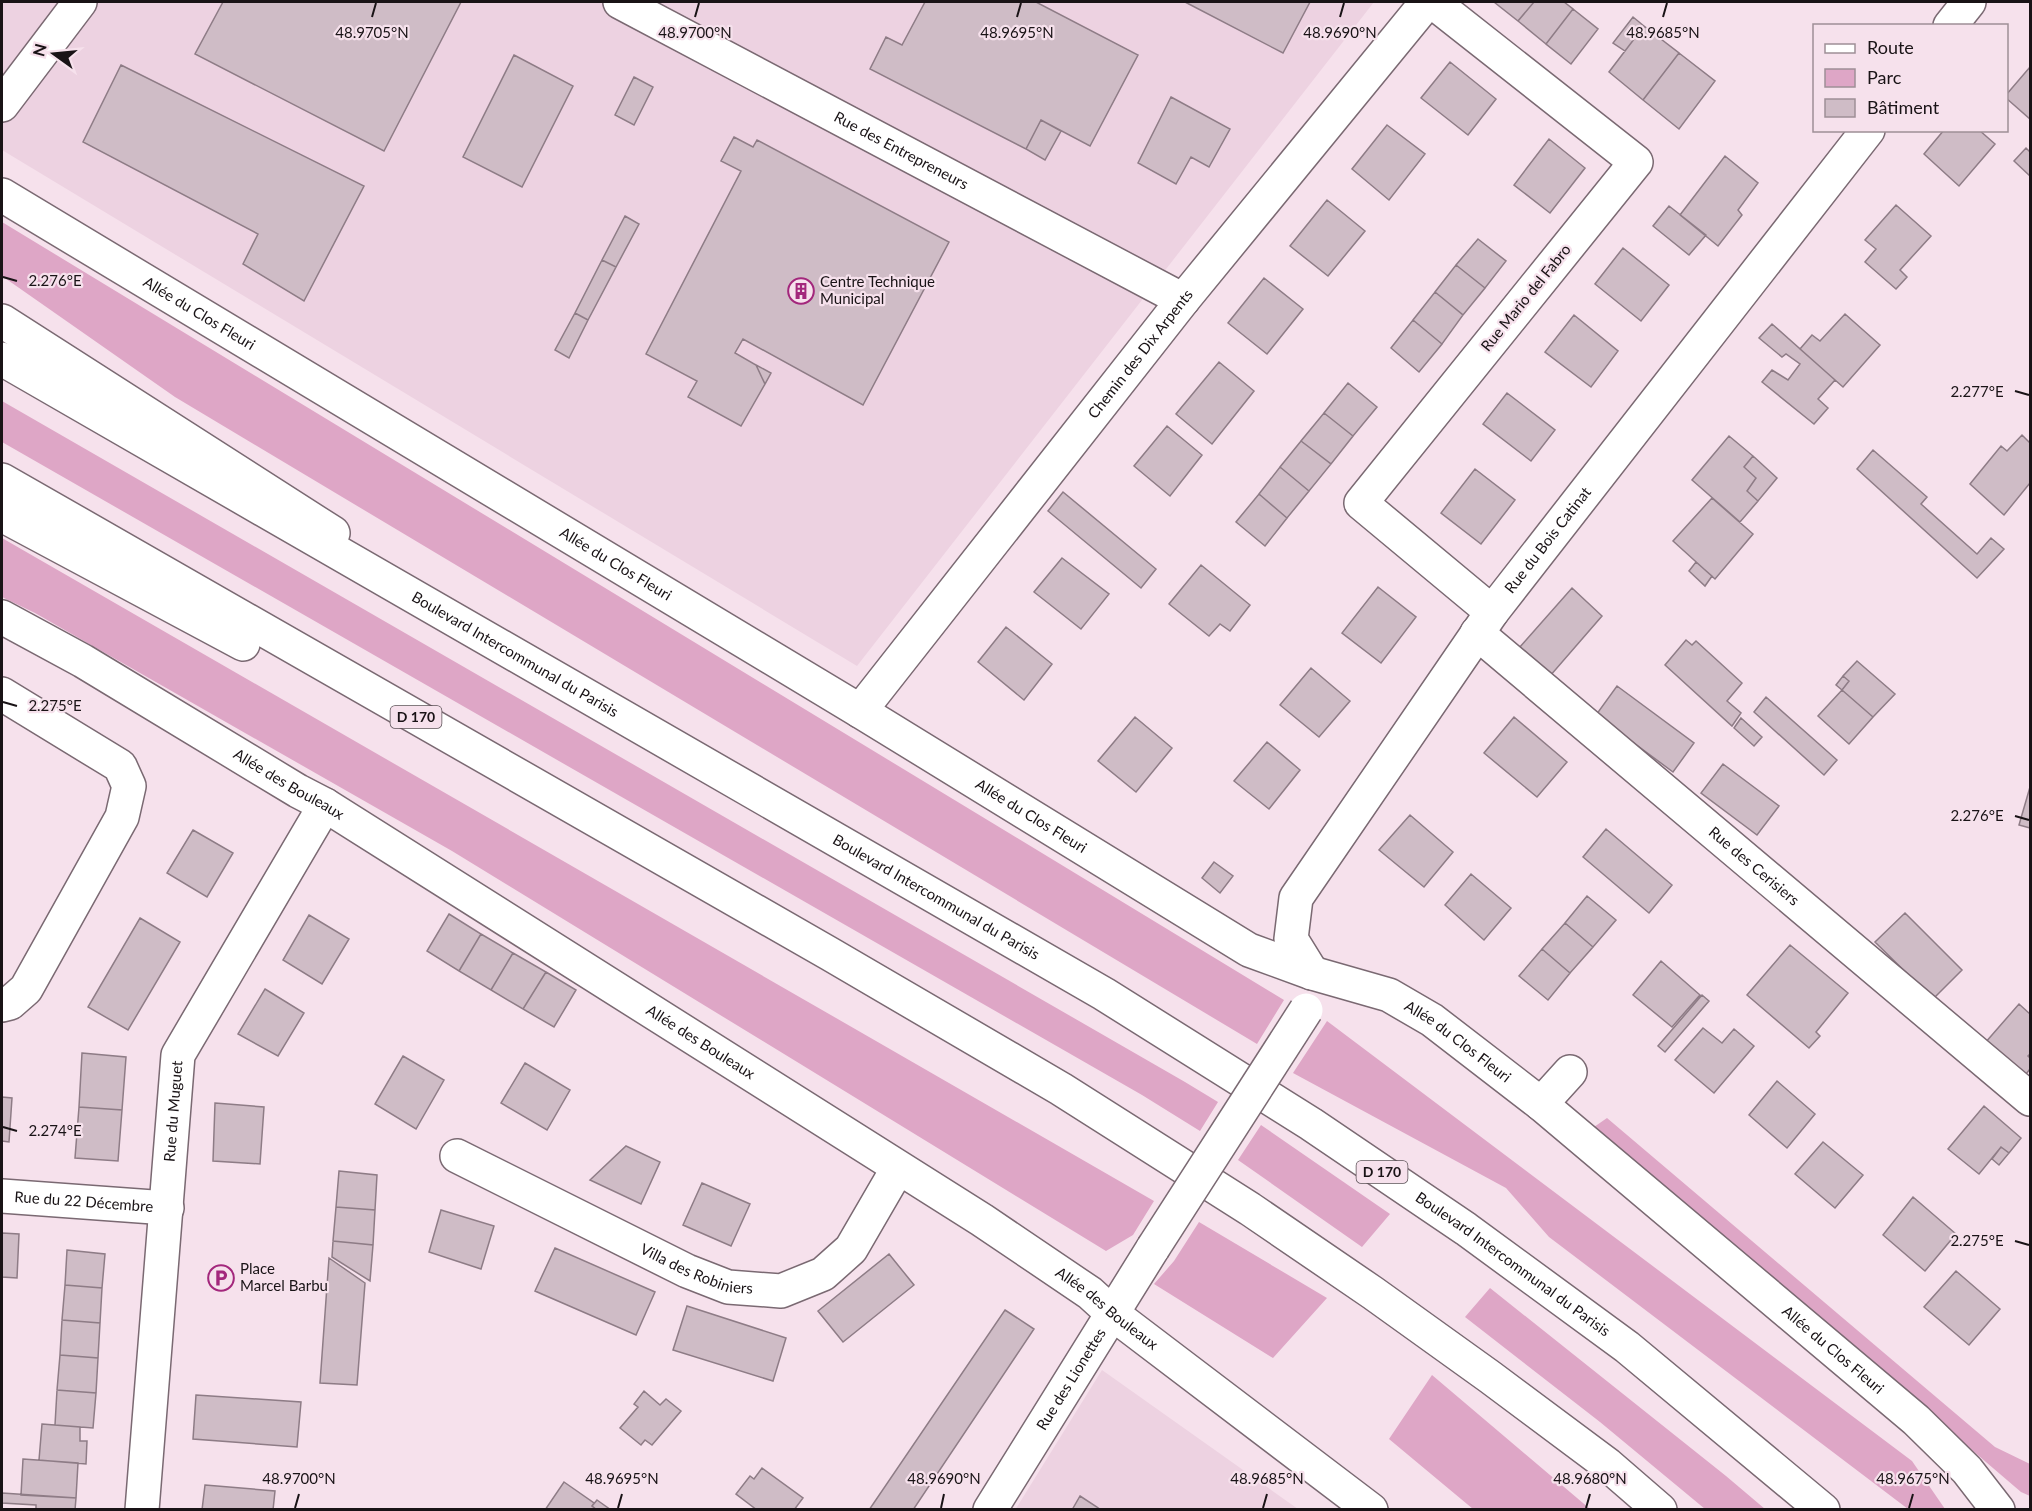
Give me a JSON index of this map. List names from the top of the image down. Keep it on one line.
{"streets":{"main road":["Rue des Entrepreneurs","Rue Mario del Fabro","Allée du Clos Fleuri","Chemin des Dix Arpents","Rue du Bois Catinat","Boulevard Intercommunal du Parisis","D 170","Allée des Bouleaux","Rue des Cerisiers","Rue du Muguet","Rue du 22 Décembre","Villa des Robiniers","Rue des Lionettes"]},"crossings":[["Rue des Entrepreneurs","Chemin des Dix Arpents"],["Rue Mario del Fabro","Rue du Bois Catinat"],["Rue Mario del Fabro","Rue des Cerisiers"],["Allée du Clos Fleuri","Chemin des Dix Arpents"],["Allée du Clos Fleuri","Rue du Bois Catinat"],["Allée du Clos Fleuri","Rue des Lionettes"],["Rue du Bois Catinat","Rue des Cerisiers"],["Rue du Bois Catinat","Rue des Lionettes"],["Allée des Bouleaux","Rue du Muguet"],["Allée des Bouleaux","Villa des Robiniers"],["Allée des Bouleaux","Rue des Lionettes"],["Rue du Muguet","Rue du 22 Décembre"]],"places":{"building":["Centre Technique Municipal"],"parking":["Place Marcel Barbu"]},"legend":["Route","Parc","Bâtiment"],"north":"left","coordinates":["48.9705°N","48.9700°N","48.9695°N","48.9690°N","48.9685°N","2.276°E","2.277°E","2.275°E","2.274°E","48.9680°N","48.9675°N"]}
